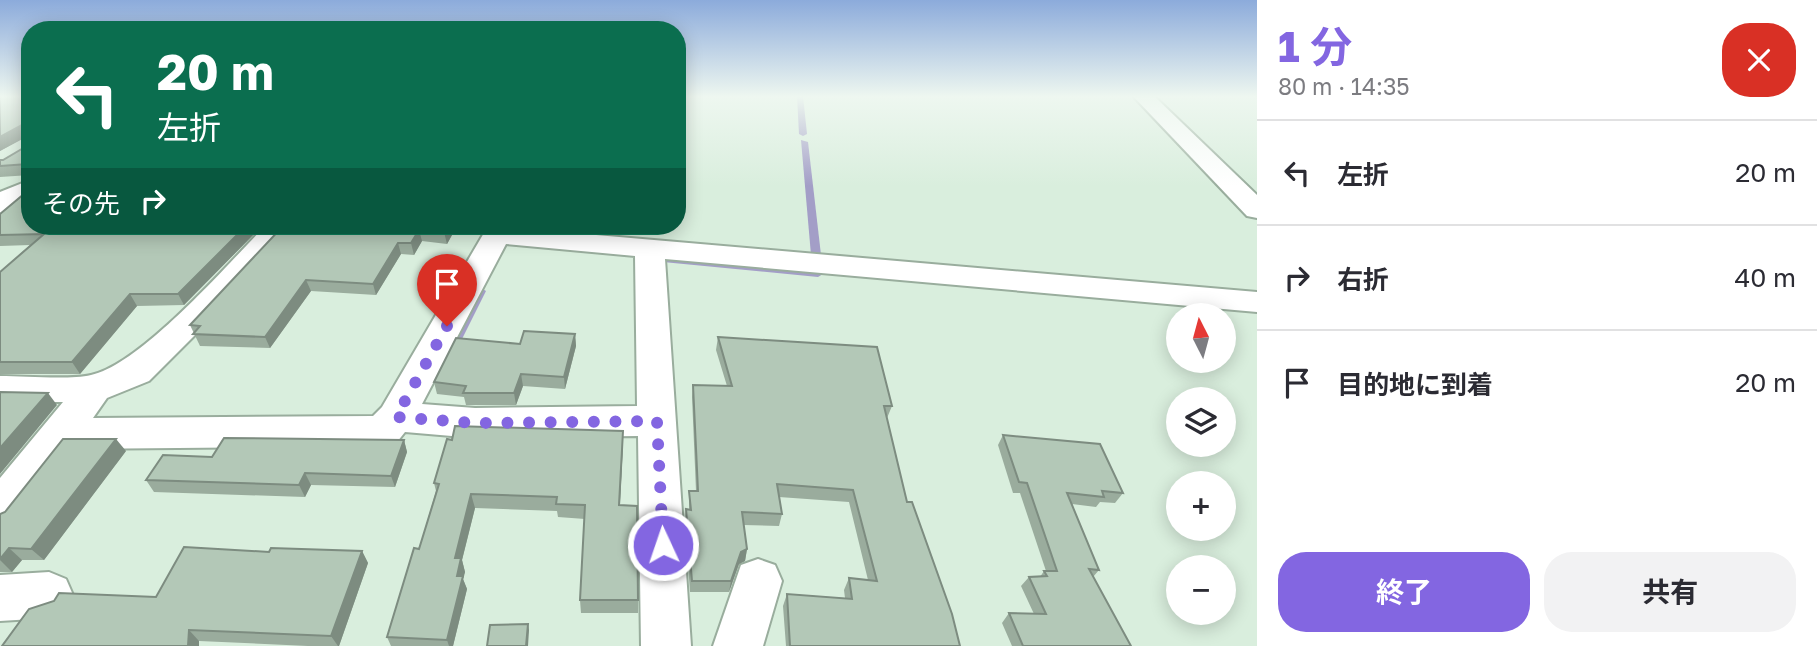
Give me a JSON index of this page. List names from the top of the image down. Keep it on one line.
{"north":"top","page":{"heading":["1 分","80 m · 14:35"],"turn":["20 m","左折"],"list":[{"name":"左折","value":"20 m"},{"name":"右折","value":"40 m"},{"name":"目的地に到着","value":"20 m"}],"then":"その先","map_buttons":["+","−"],"buttons":["終了","共有"]}}
